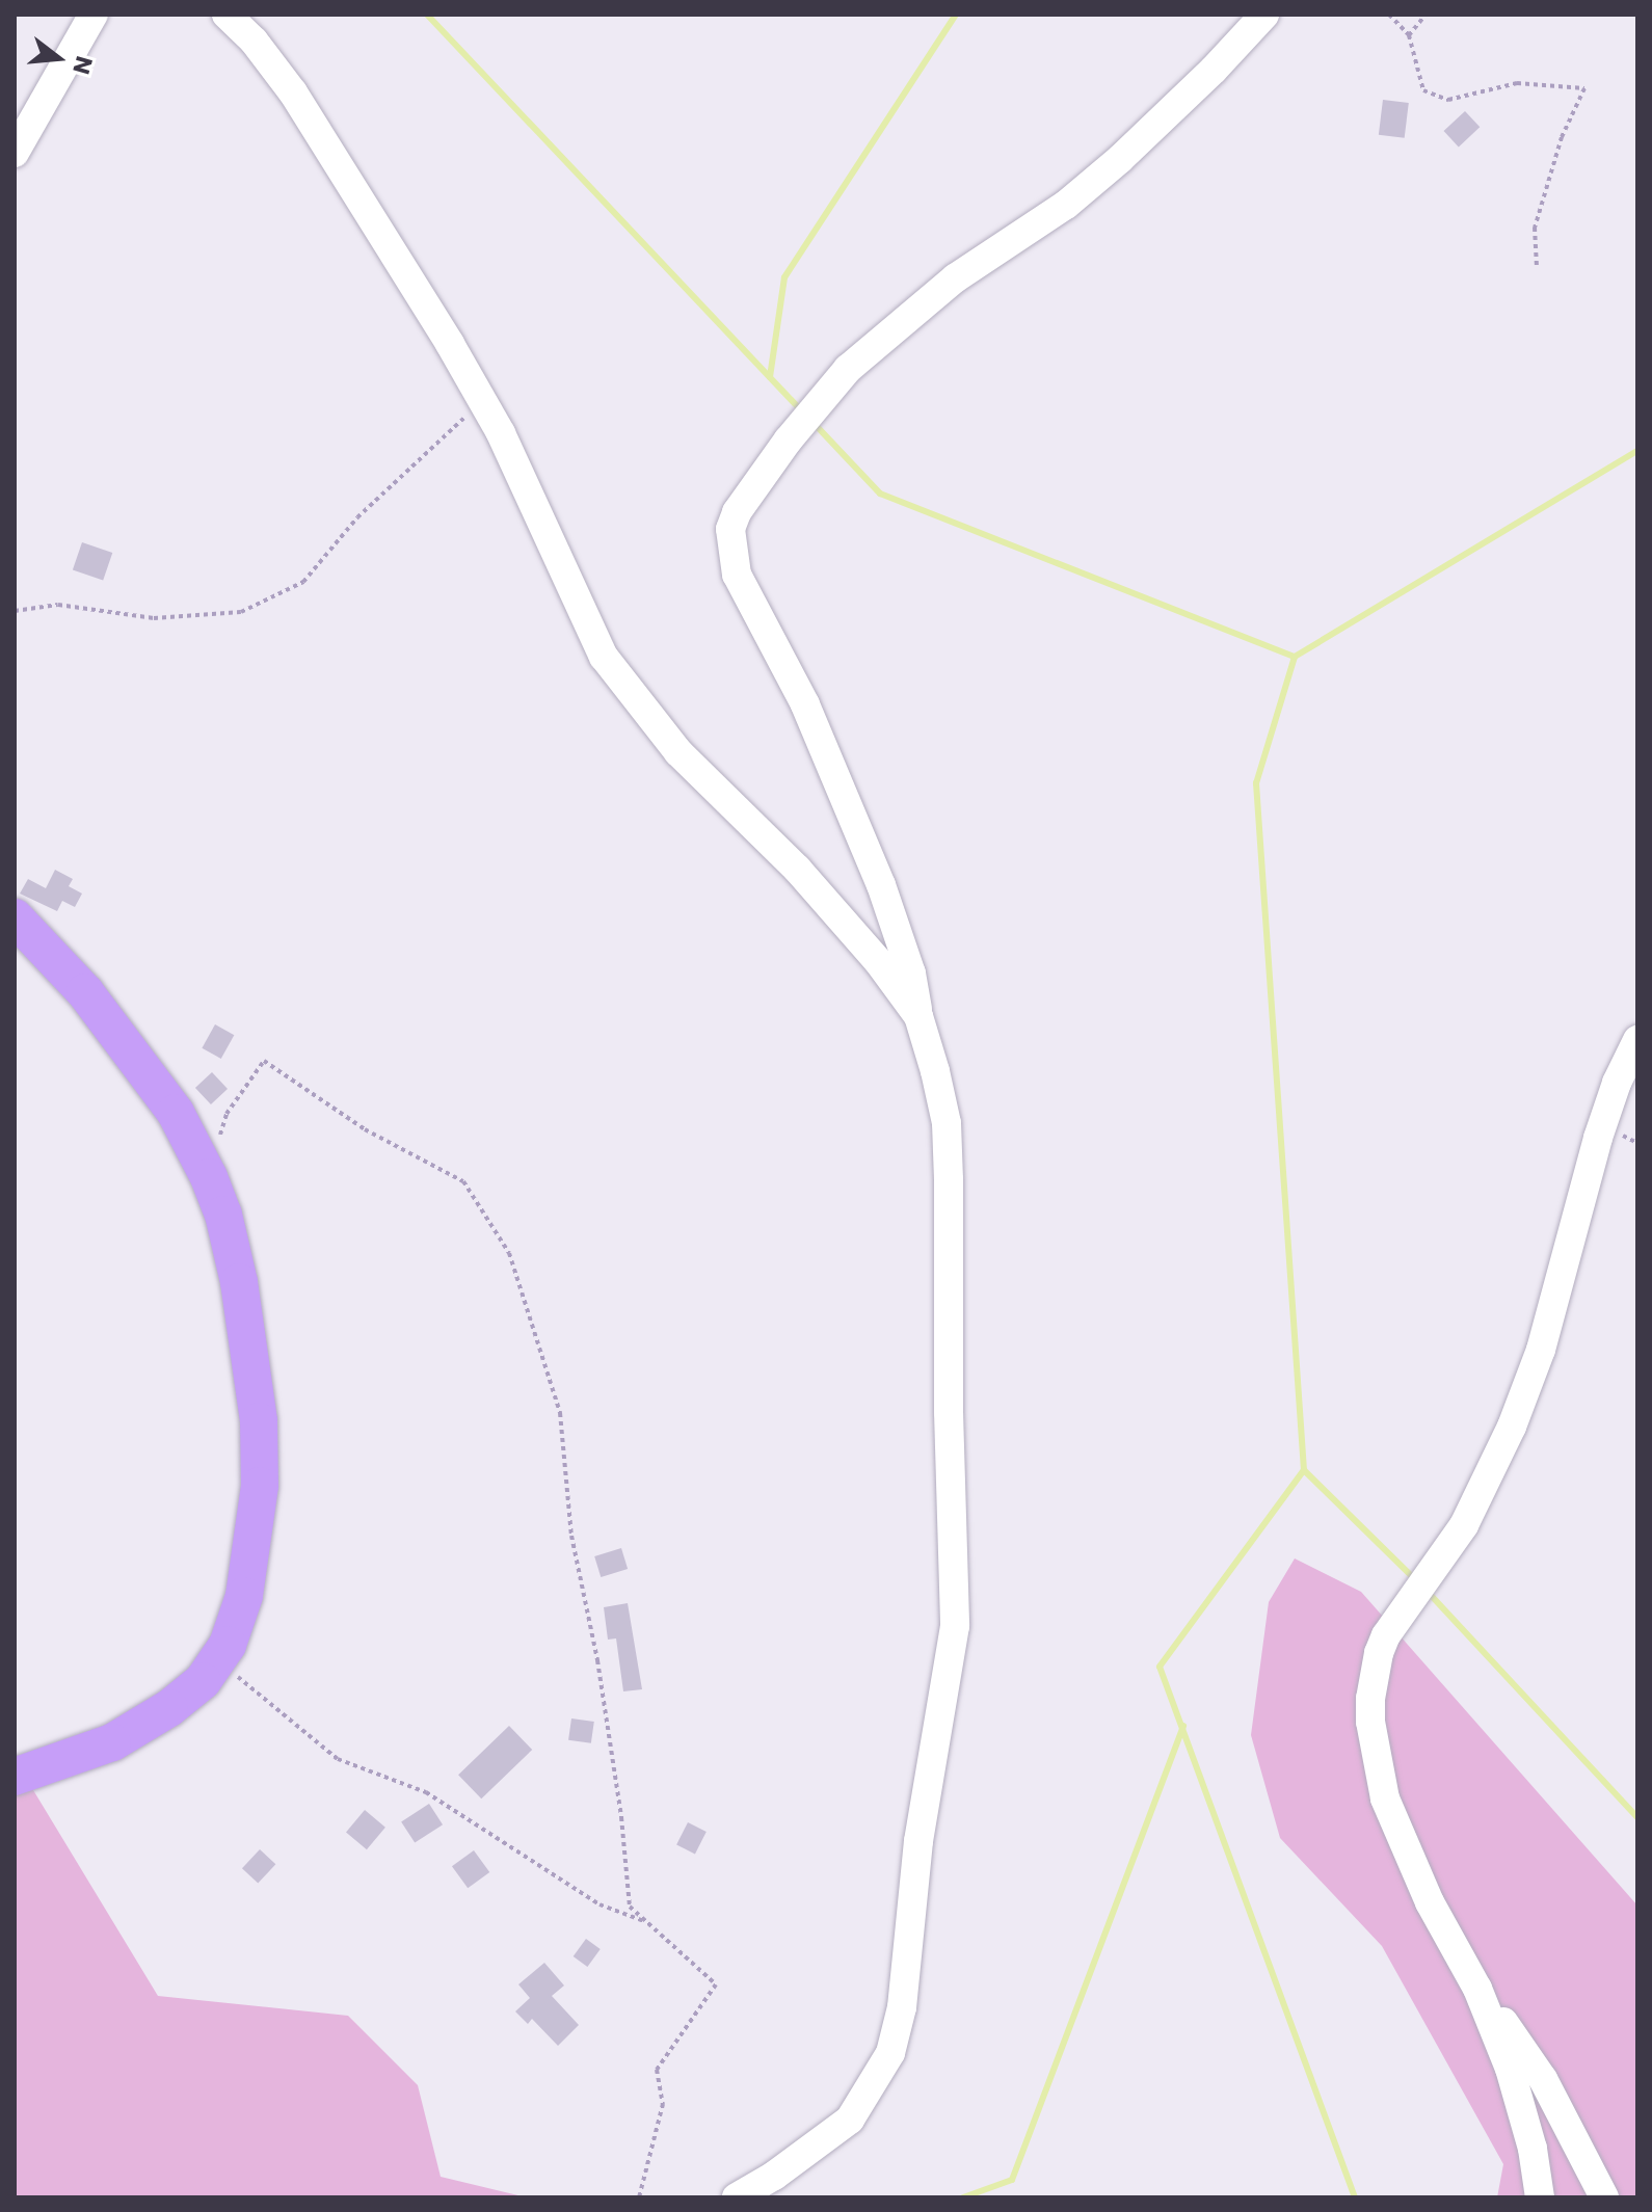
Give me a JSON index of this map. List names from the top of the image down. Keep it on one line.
{"north":"right"}
